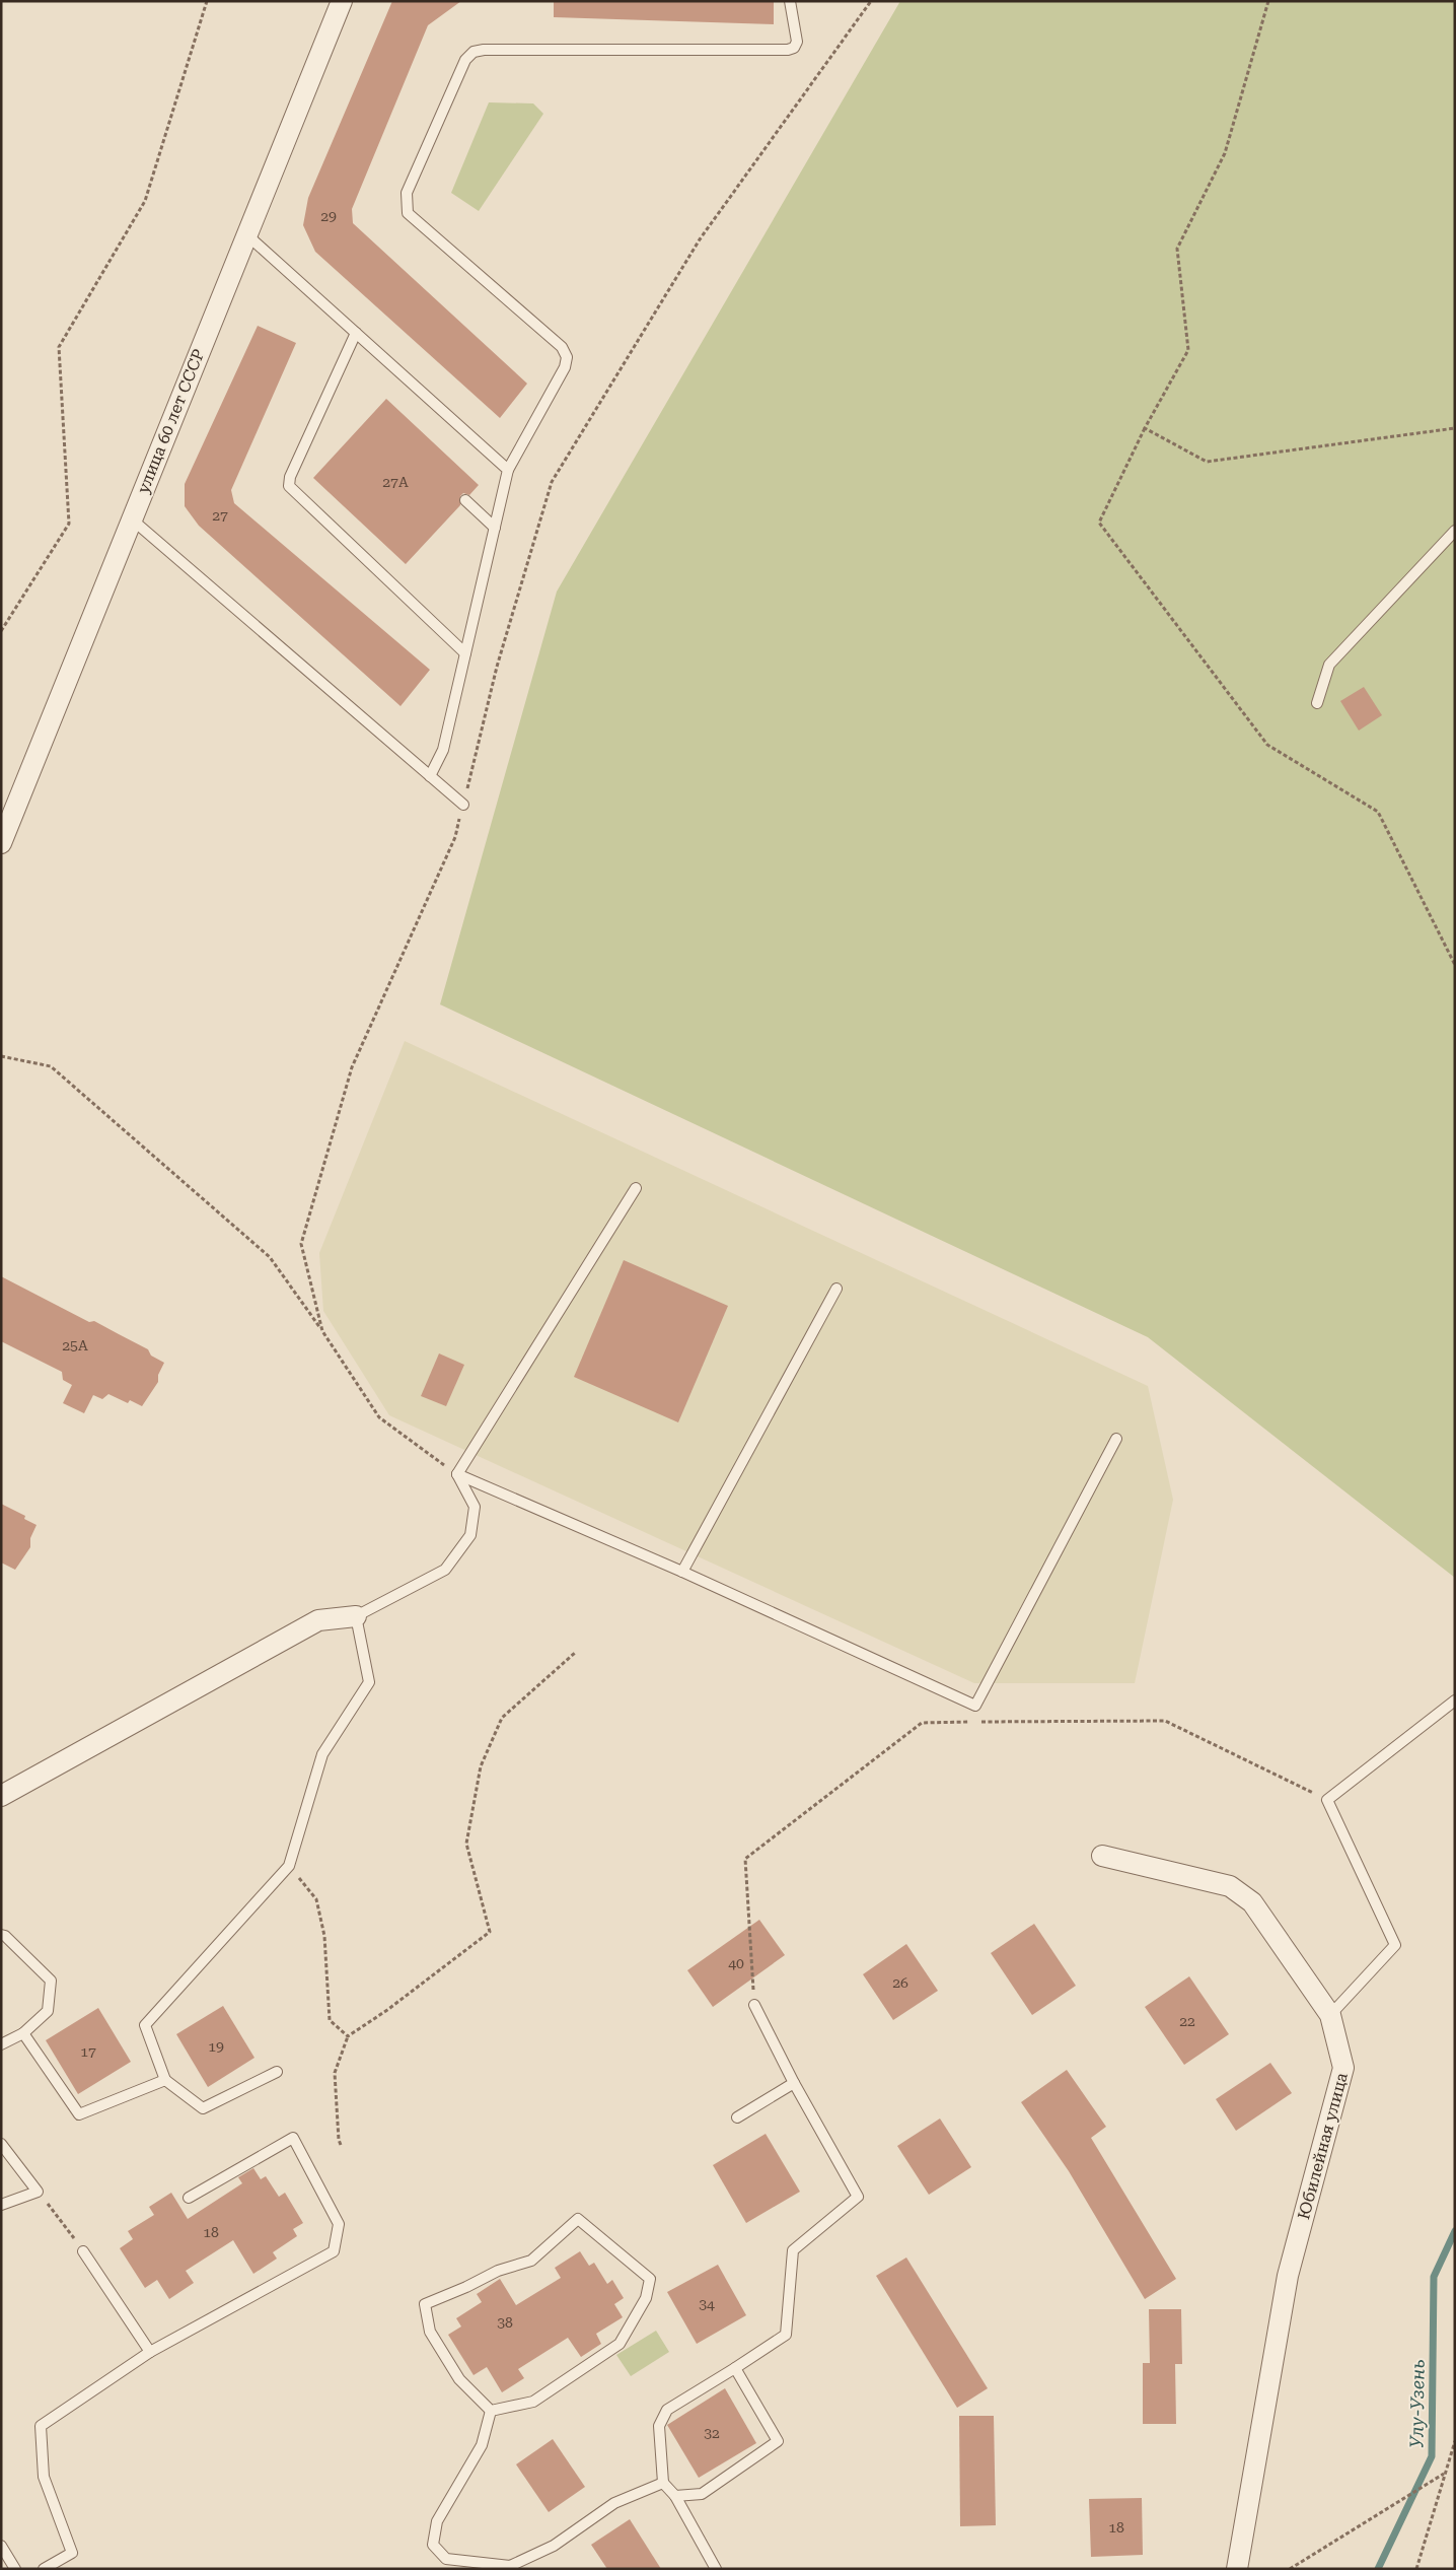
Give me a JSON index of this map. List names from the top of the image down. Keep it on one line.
{"streets":{"street":["улица 60 лет СССР","Юбилейная улица"]},"water":["Улу-Узень"],"house_numbers":["29","27А","27","25А","40","26","22","19","17","18","34","38","32","18"]}
